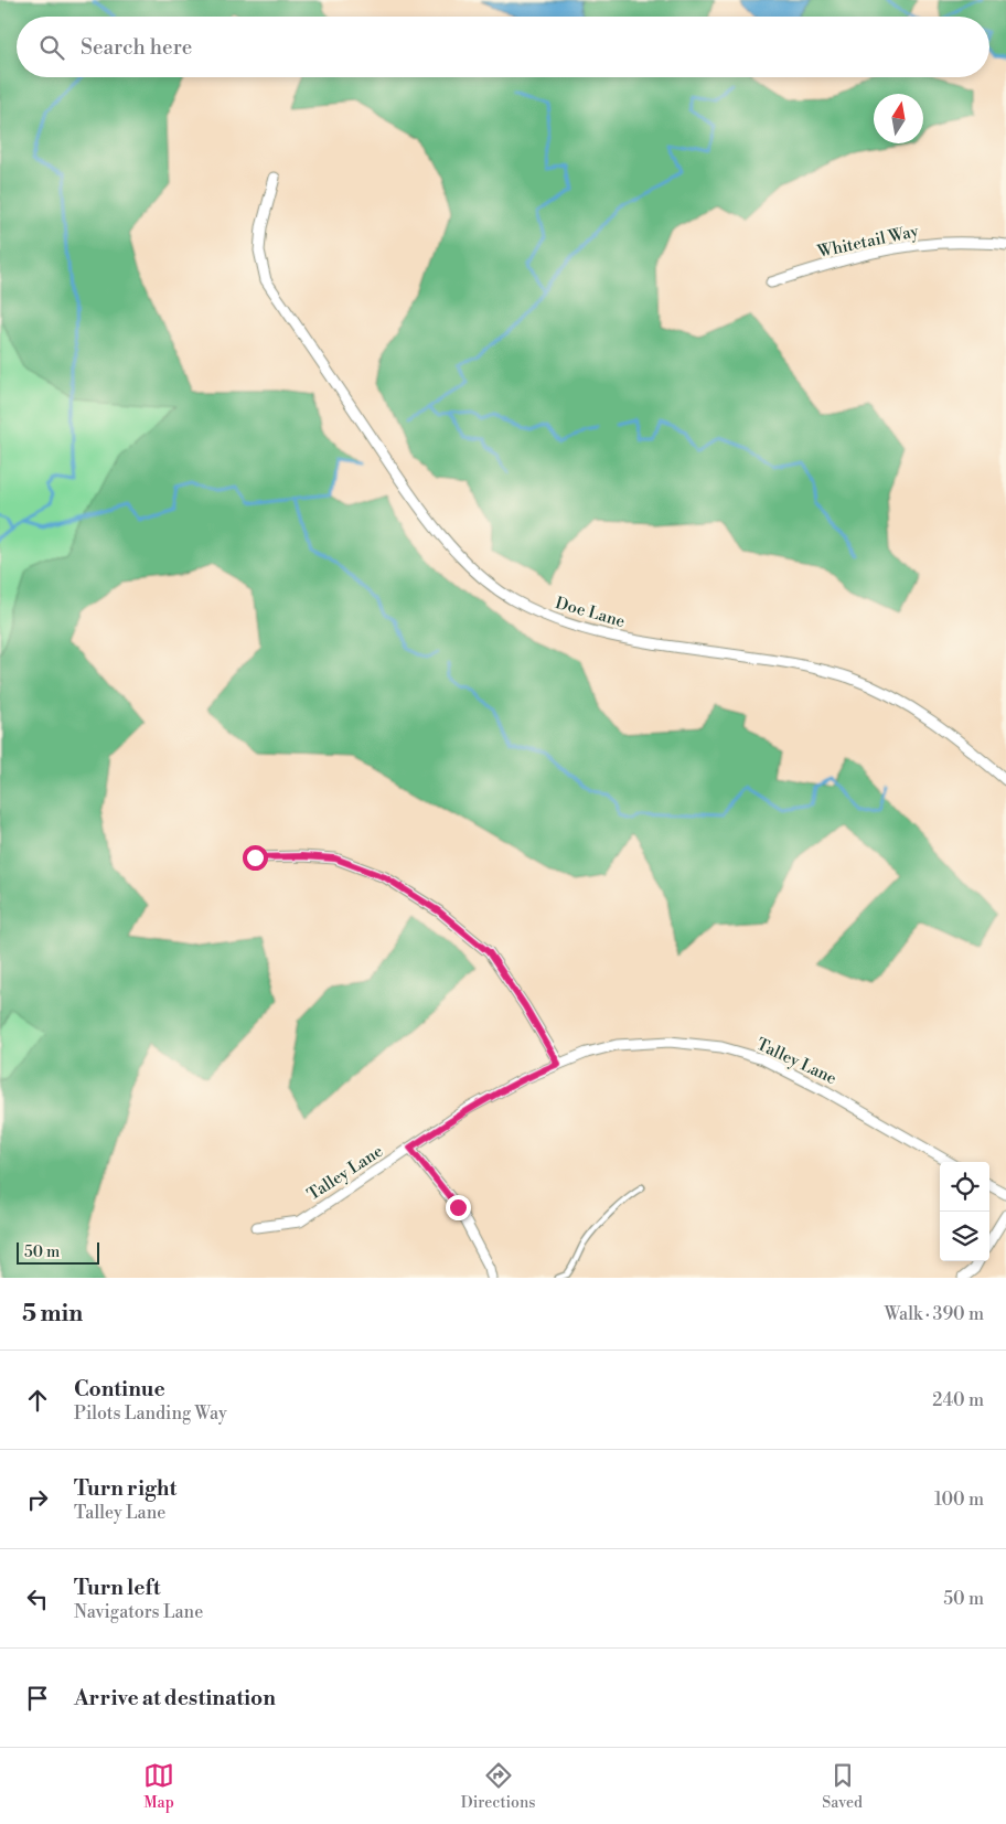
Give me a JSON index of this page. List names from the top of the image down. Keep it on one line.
{"streets":{"street":["Whitetail Way","Doe Lane","Talley Lane"]},"scale_bar":"50 m","north":"top","page":{"search":"Search here","scale":"50 m","heading":["5 min","Walk · 390 m"],"list":[["Continue","Pilots Landing Way","240 m"],["Turn right","Talley Lane","100 m"],["Turn left","Navigators Lane","50 m"],"Arrive at destination"],"nav":["Map","Directions","Saved"]}}
